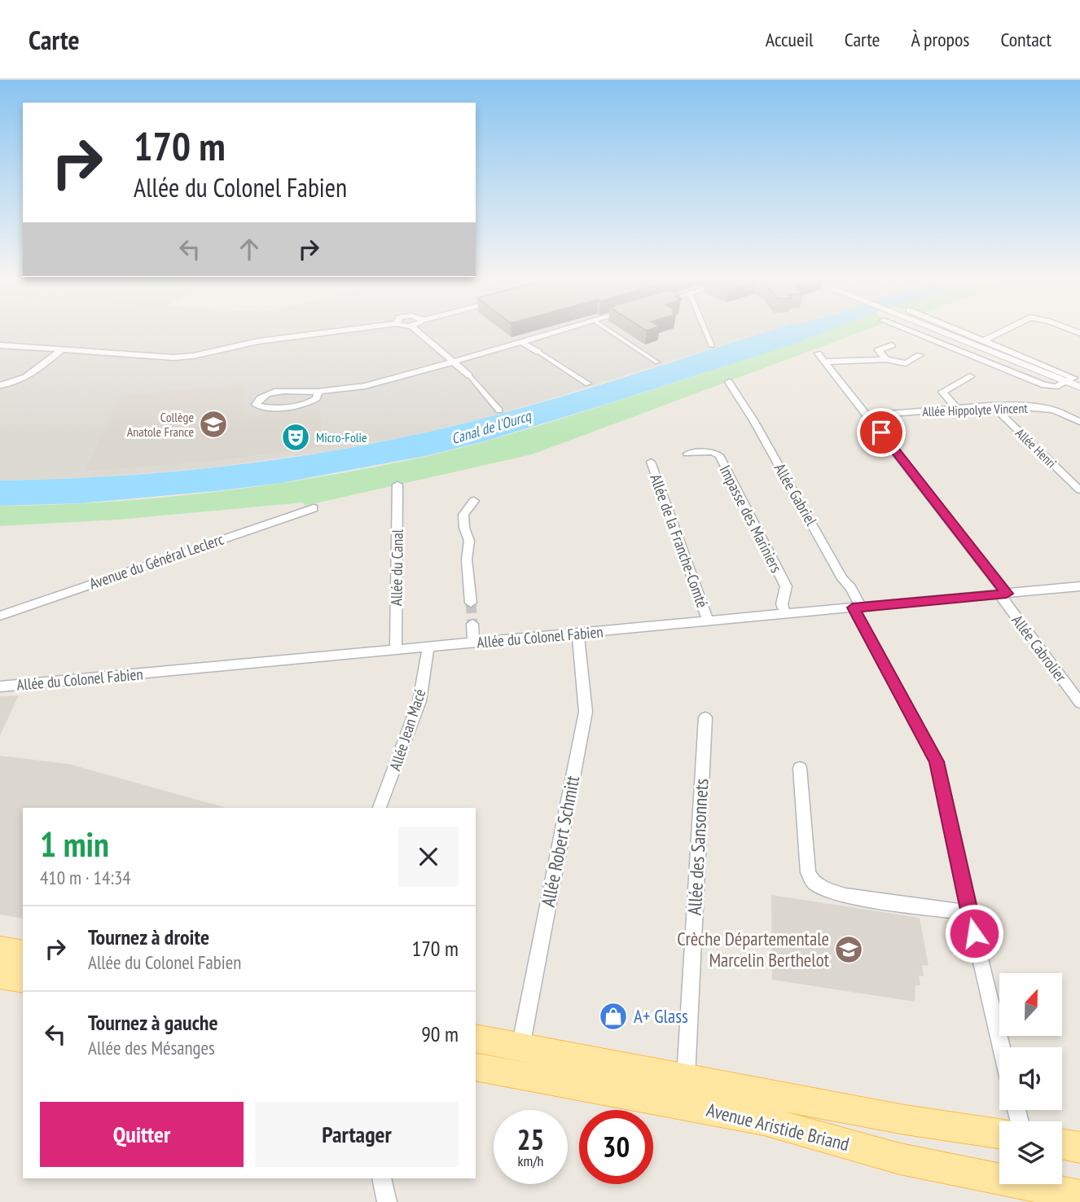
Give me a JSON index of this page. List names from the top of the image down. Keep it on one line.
{"streets":{"main road":["Avenue Aristide Briand"],"street":["Allée Hippolyte Vincent","Allée Henri","Allée Gabriel","Impasse des Mariniers","Allée de la Franche-Comté","Avenue du Général Leclerc","Allée du Canal","Allée du Colonel Fabien","Allée Cabrolier","Allée Jean Macé","Allée Robert Schmitt","Allée des Sansonnets"]},"crossings":[["Allée Hippolyte Vincent","Allée Henri"],["Allée Hippolyte Vincent","Allée Cabrolier"],["Allée Gabriel","Allée du Colonel Fabien"],["Impasse des Mariniers","Allée du Colonel Fabien"],["Allée de la Franche-Comté","Allée du Colonel Fabien"],["Allée du Canal","Allée du Colonel Fabien"],["Allée du Colonel Fabien","Allée Cabrolier"],["Allée du Colonel Fabien","Allée Jean Macé"],["Allée du Colonel Fabien","Allée Robert Schmitt"],["Allée Robert Schmitt","Avenue Aristide Briand"],["Allée des Sansonnets","Avenue Aristide Briand"]],"water":["Canal de l'Ourcq"],"places":{"school or university":["Collège Anatole France","Crèche Départementale Marcelin Berthelot"],"theatre":["Micro-Folie"],"shop":["A+ Glass"]},"north":"top","page":{"header":"Carte","nav":["Accueil","Carte","À propos","Contact"],"turn":["170 m","Allée du Colonel Fabien"],"heading":["1 min","410 m · 14:34"],"list":[{"name":"Tournez à droite","note":"Allée du Colonel Fabien","value":"170 m"},{"name":"Tournez à gauche","note":"Allée des Mésanges","value":"90 m"}],"buttons":["Quitter","Partager"],"speed":"25 km/h","limit":"30"}}
